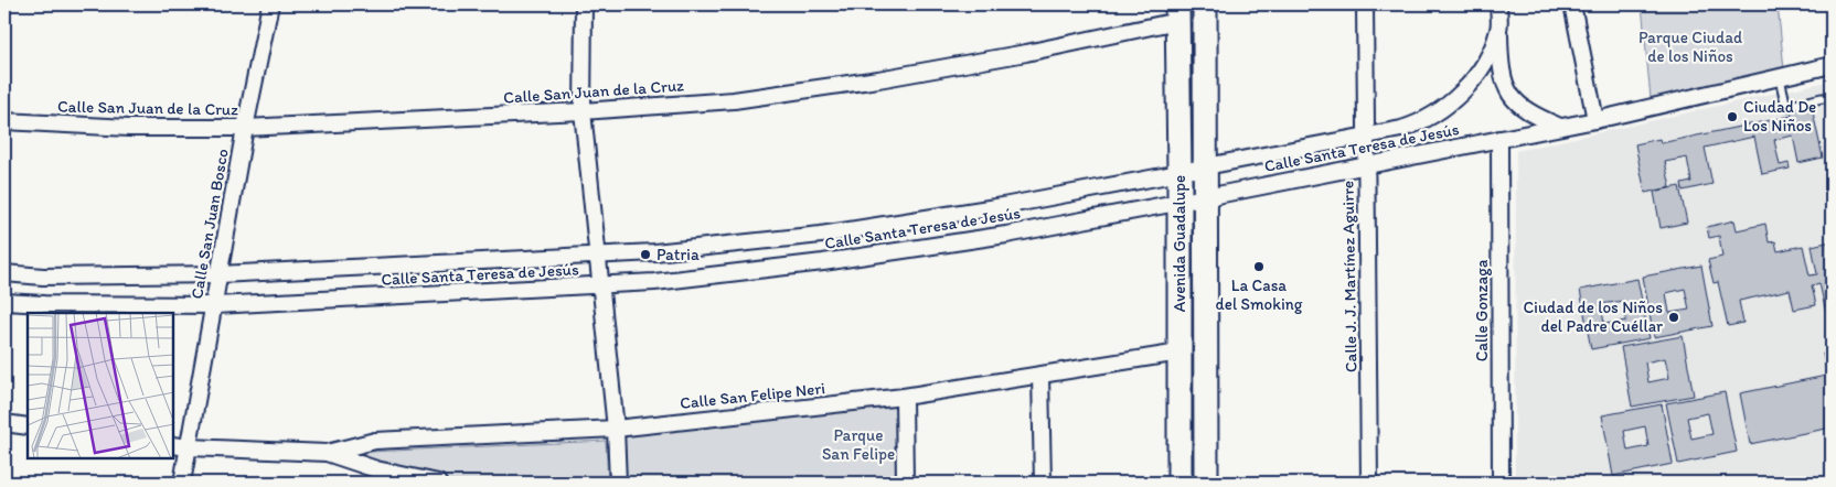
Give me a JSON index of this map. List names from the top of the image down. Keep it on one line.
{"streets":{"main road":["Avenida Guadalupe"],"street":["Calle San Juan de la Cruz","Calle Santa Teresa de Jesús","Calle San Juan Bosco","Calle J. J. Martínez Aguirre","Calle Gonzaga","Calle San Felipe Neri"]},"crossings":[["Calle San Juan de la Cruz","Calle San Juan Bosco"],["Calle San Juan de la Cruz","Avenida Guadalupe"],["Calle Santa Teresa de Jesús","Calle San Juan Bosco"],["Calle Santa Teresa de Jesús","Avenida Guadalupe"],["Calle Santa Teresa de Jesús","Calle J. J. Martínez Aguirre"],["Calle Santa Teresa de Jesús","Calle Gonzaga"],["Avenida Guadalupe","Calle San Felipe Neri"]],"parks":["Parque Ciudad de los Niños","Parque San Felipe"],"places":["Ciudad De Los Niños","Patria","La Casa del Smoking","Ciudad de los Niños del Padre Cuéllar"]}
